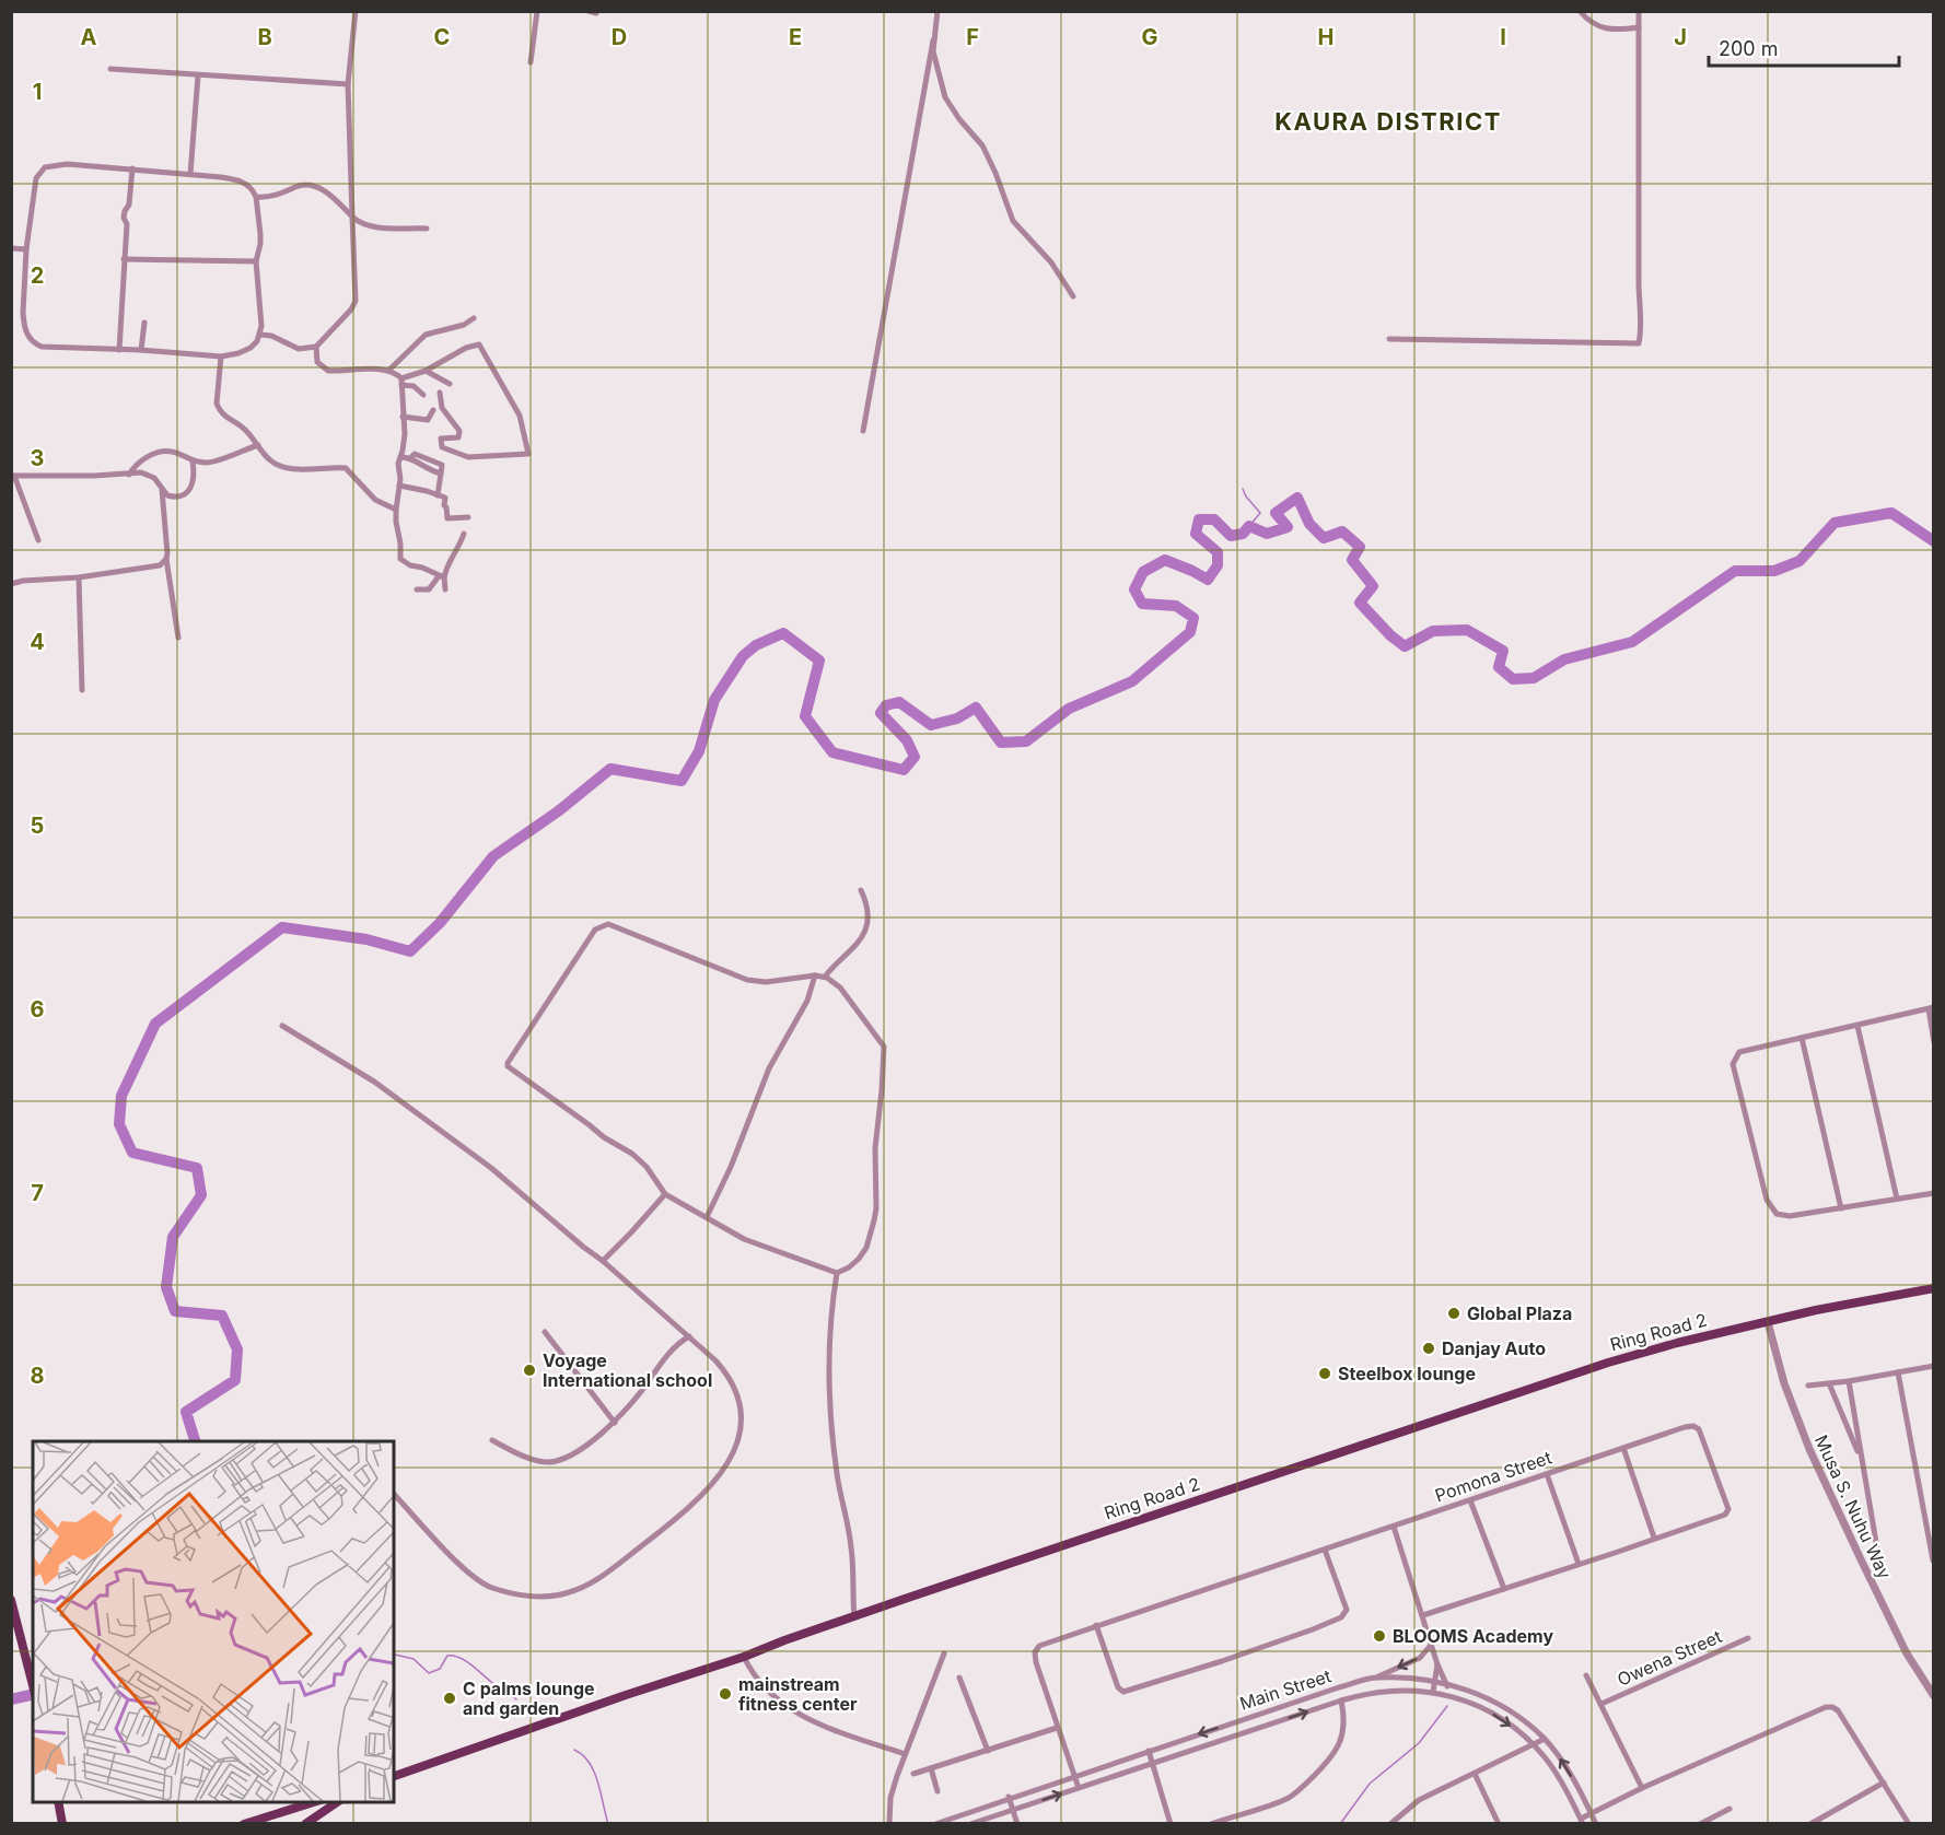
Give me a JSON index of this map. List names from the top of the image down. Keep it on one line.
{"streets":{"main road":["Ring Road 2"],"street":["Pomona Street","Musa S. Nuhu Way","Owena Street","Main Street"]},"crossings":[["Ring Road 2","Musa S. Nuhu Way"],["Pomona Street","Main Street"]],"districts":["KAURA DISTRICT"],"places":["Global Plaza","Danjay Auto","Voyage International school","Steelbox lounge","BLOOMS Academy","mainstream fitness center","C palms lounge and garden"],"scale_bar":"200 m","grid":{"columns":["A","B","C","D","E","F","G","H","I","J"],"rows":["1","2","3","4","5","6","7","8"]}}
